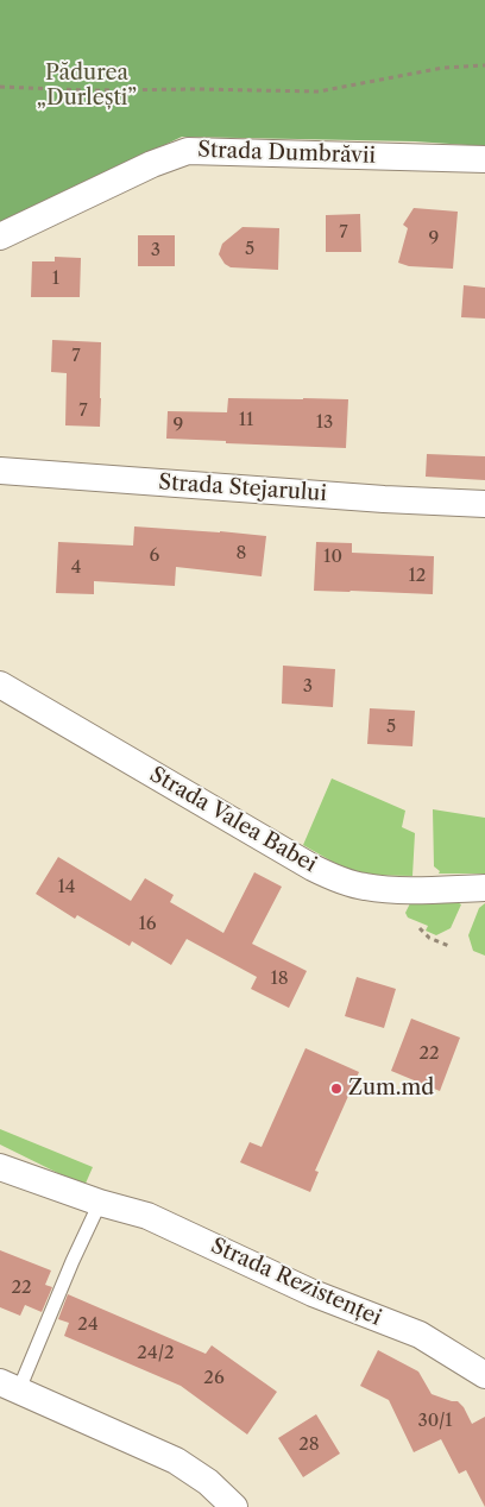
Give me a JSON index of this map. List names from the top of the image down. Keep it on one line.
{"streets":{"street":["Strada Dumbrăvii","Strada Stejarului","Strada Valea Babei","Strada Rezistenței"]},"parks":["Pădurea „Durlești”"],"places":["Zum.md"],"house_numbers":["7","9","5","3","1","7","7","11","13","9","8","6","10","4","12","3","5","14","16","18","22","22","24","24/2","26","30/1","28"]}
